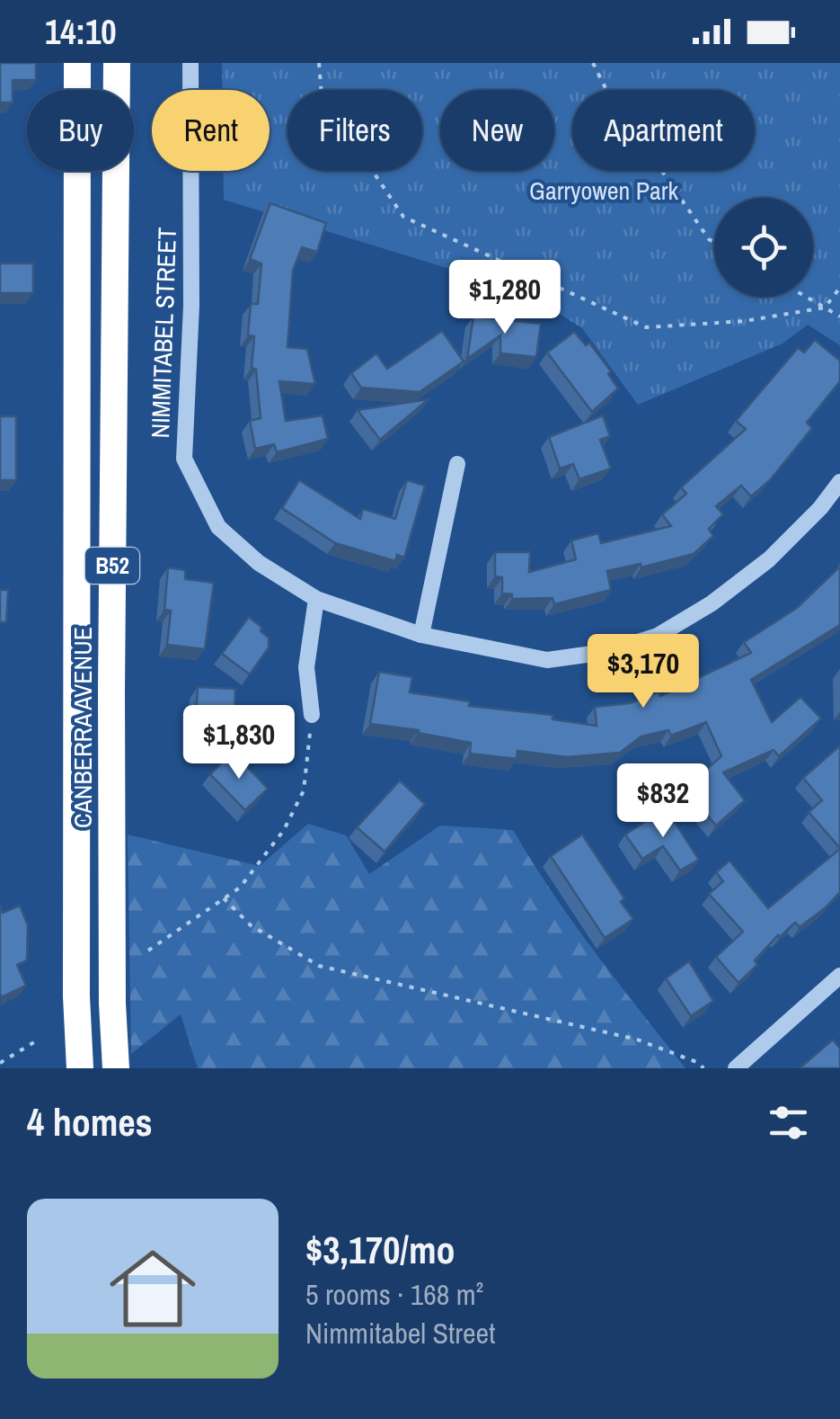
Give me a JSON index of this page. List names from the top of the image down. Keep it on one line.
{"streets":{"highway":["B52","CANBERRA AVENUE"],"street":["NIMMITABEL STREET"]},"parks":["Garryowen Park"],"page":{"status":"14:10","chip":["Buy","Rent","Filters","New","Apartment"],"price":["$1,280","$3,170","$1,830","$832"],"heading":"4 homes","list":[{"name":"$3,170/mo","note":"5 rooms · 168 m² · Nimmitabel Street"}]}}
